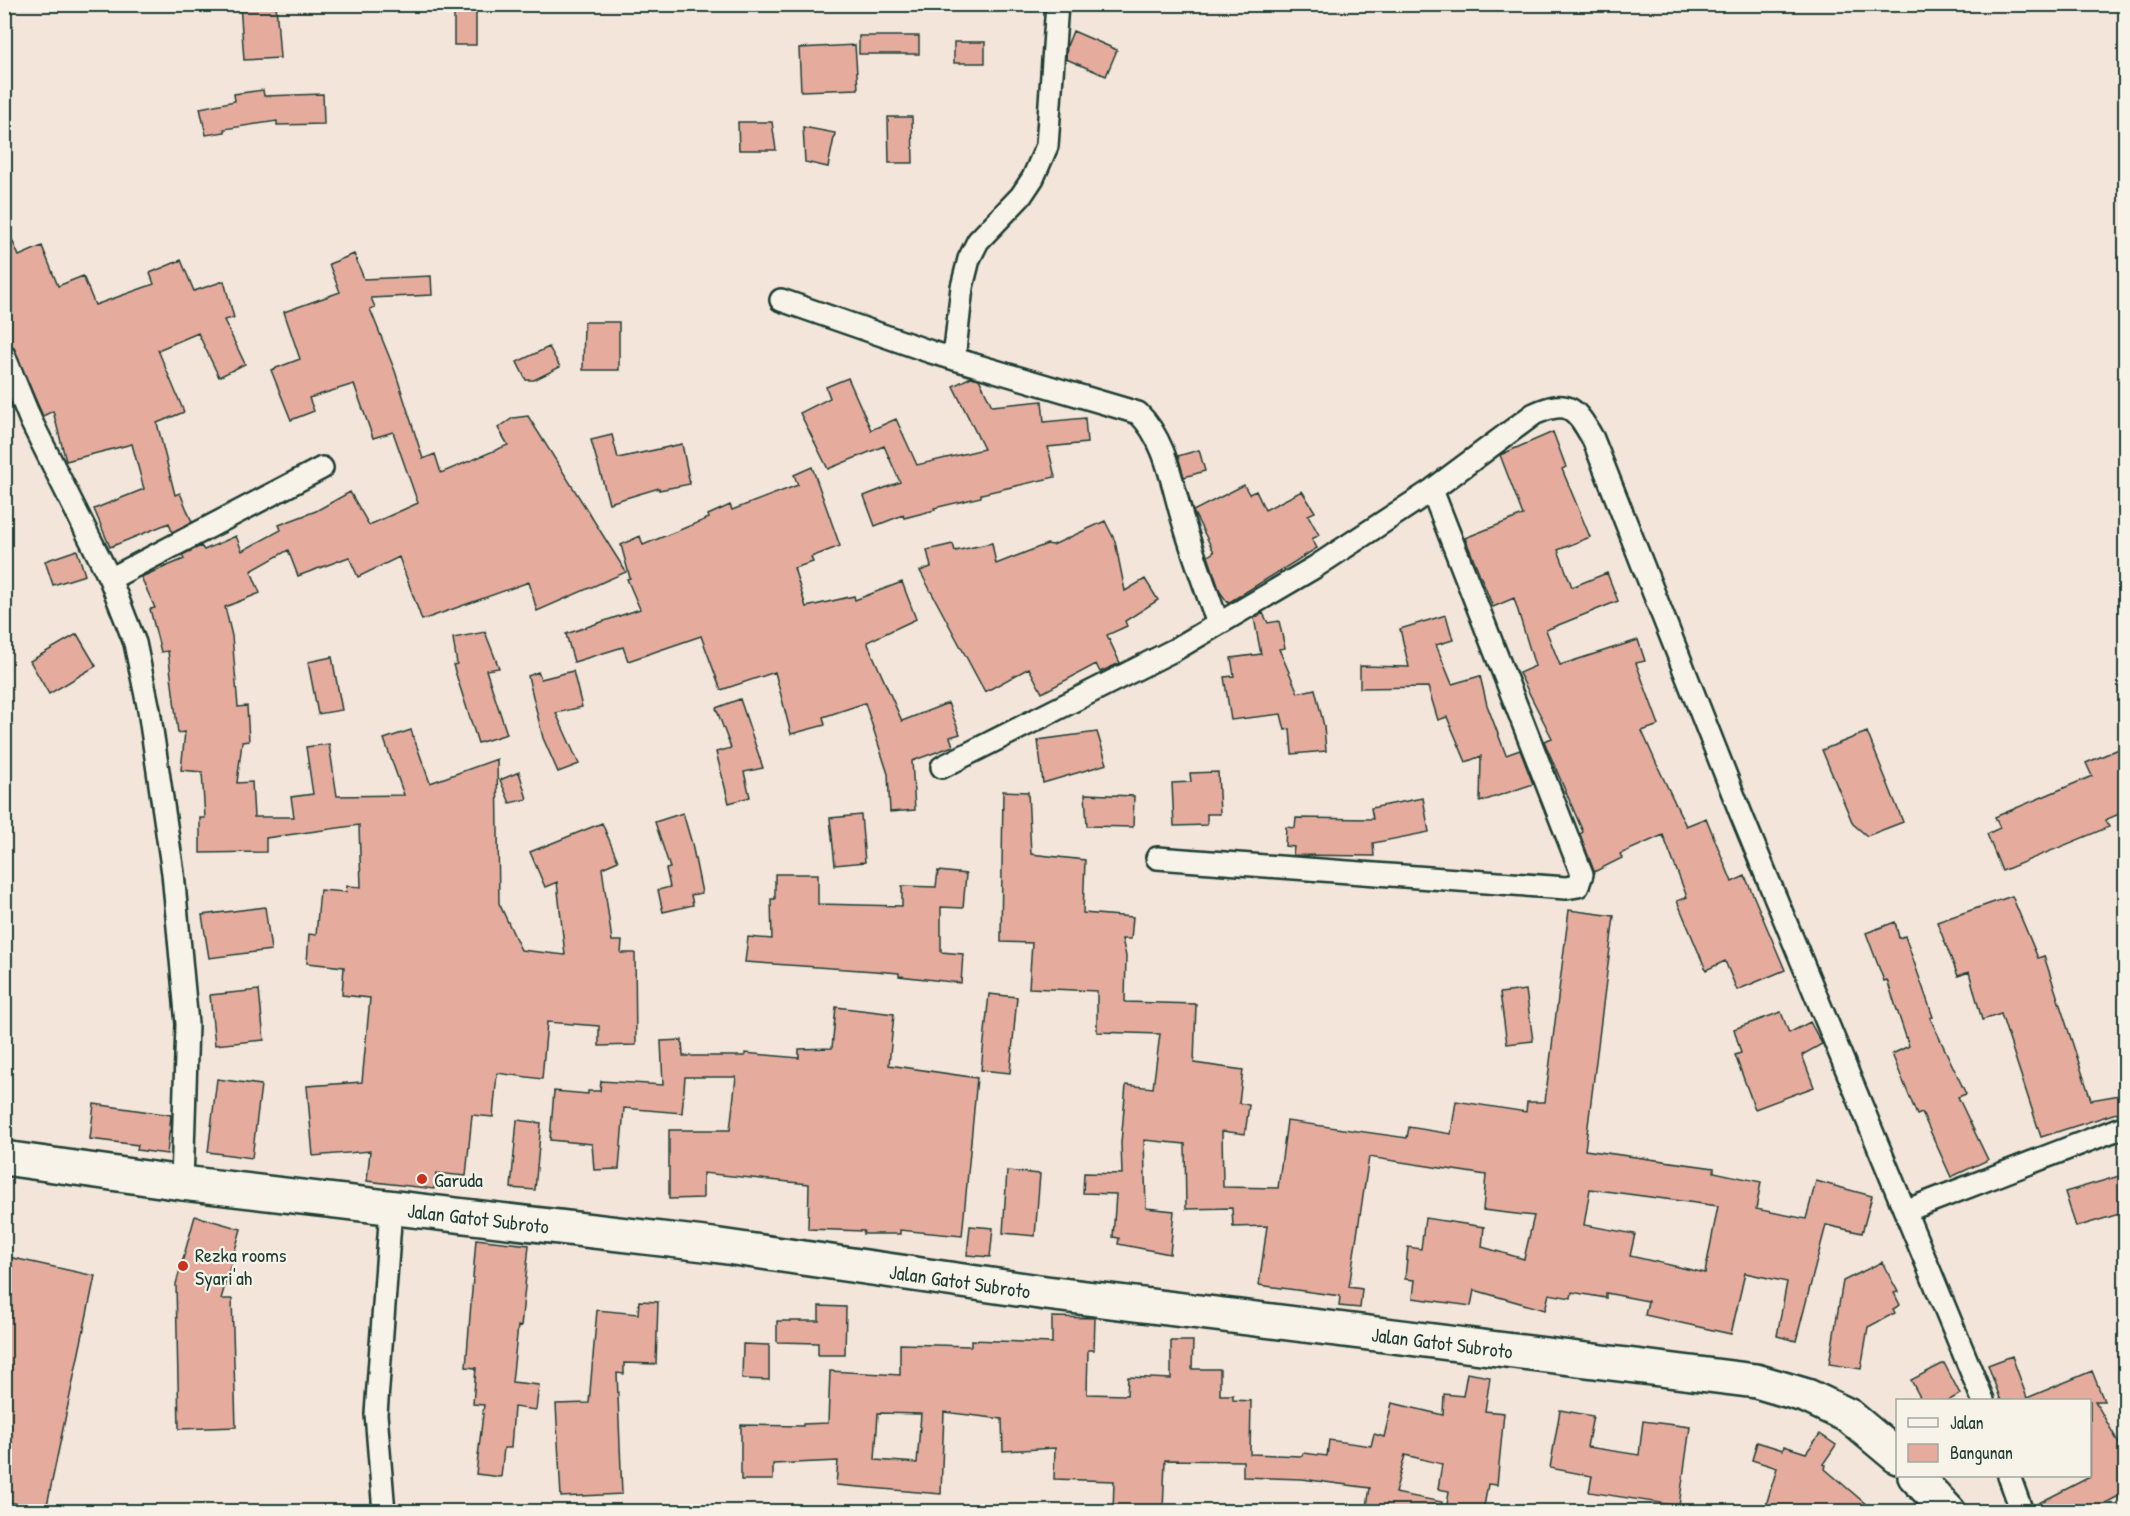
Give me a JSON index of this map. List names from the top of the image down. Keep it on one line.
{"streets":{"highway":["Jalan Gatot Subroto"]},"places":["Garuda","Rezka rooms Syari'ah"],"legend":["Jalan","Bangunan"]}
